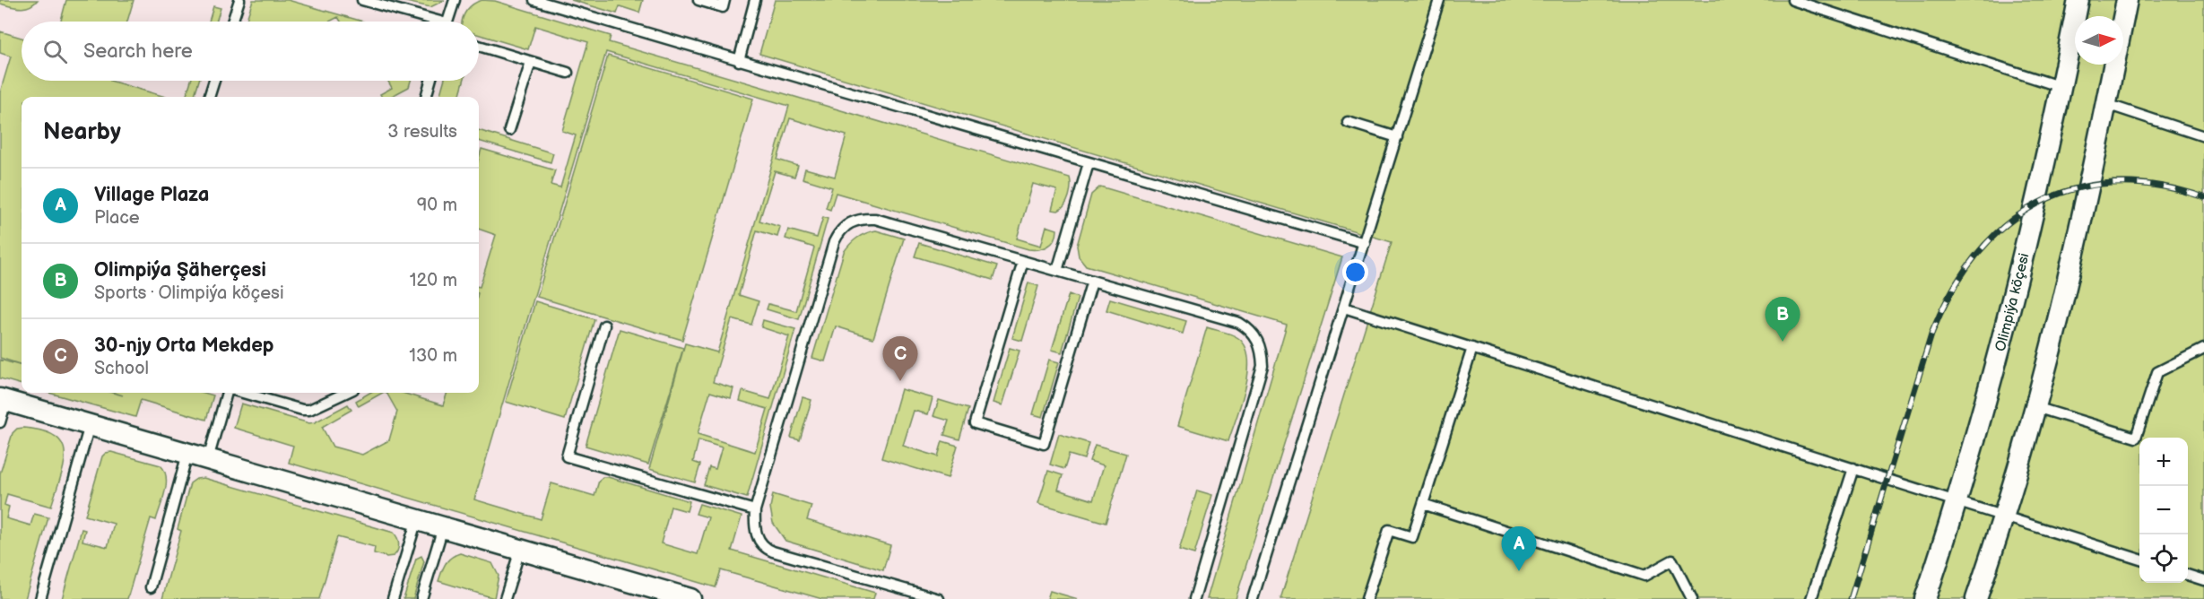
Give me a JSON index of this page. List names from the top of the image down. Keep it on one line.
{"streets":{"street":["Olimpiýa köçesi"]},"north":"right","page":{"search":"Search here","heading":["Nearby","3 results"],"list":[{"mark":"A","name":"Village Plaza","note":"Place","value":"90 m"},{"mark":"B","name":"Olimpiýa Şäherçesi","note":"Sports · Olimpiýa köçesi","value":"120 m"},{"mark":"C","name":"30-njy Orta Mekdep","note":"School","value":"130 m"}],"pins":["B","C","A"],"map_buttons":["+","−"]}}
